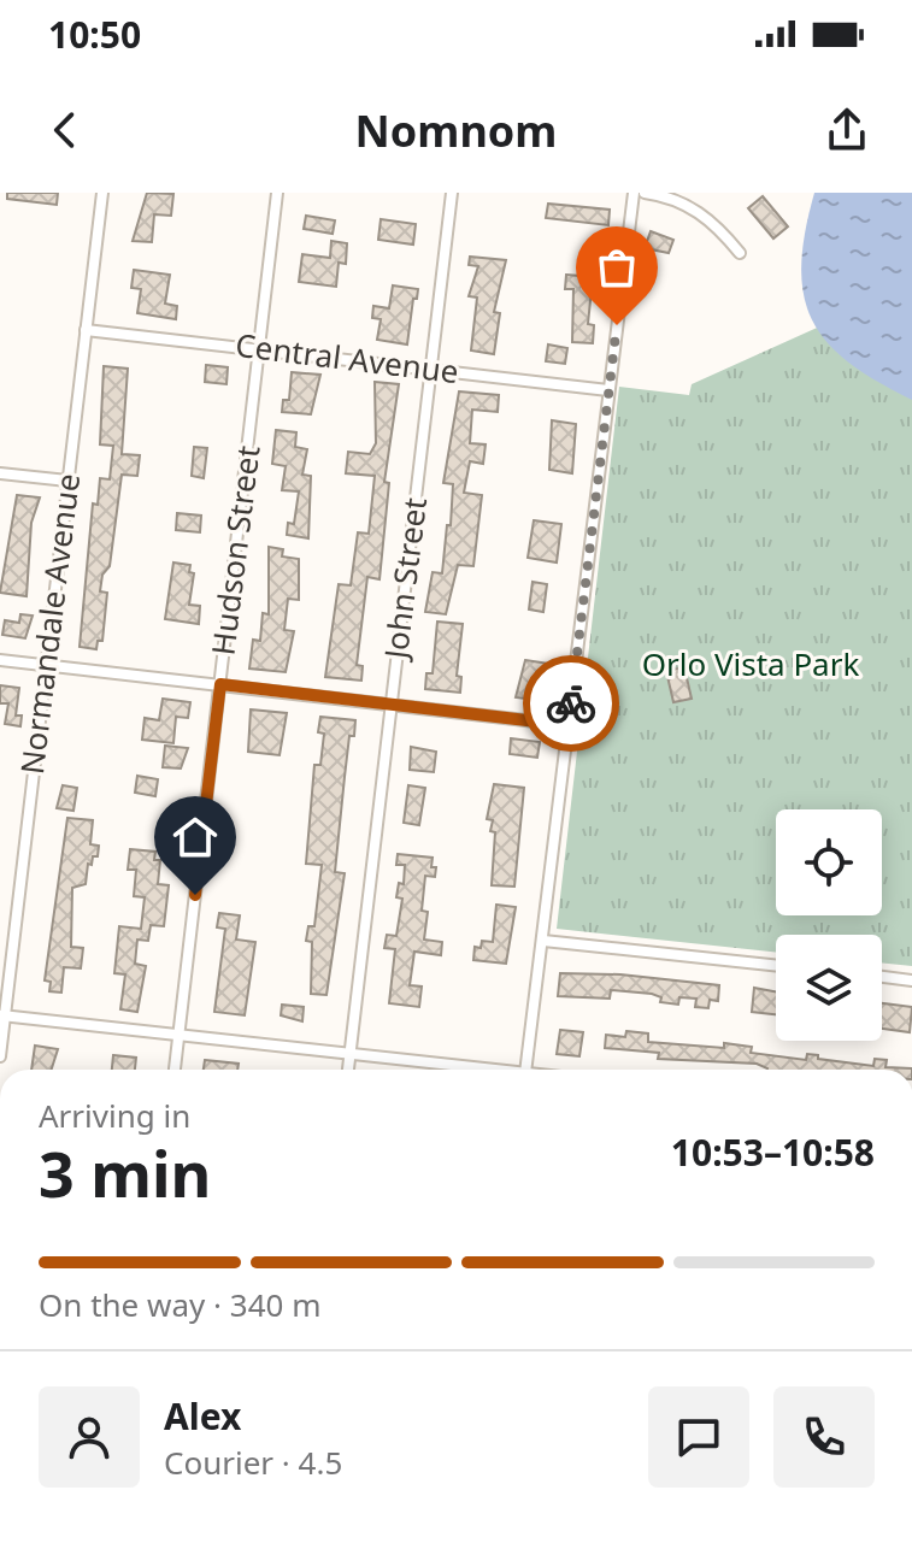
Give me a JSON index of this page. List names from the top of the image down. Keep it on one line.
{"streets":{"street":["Central Avenue","Hudson Street","John Street","Normandale Avenue"]},"crossings":[["Central Avenue","Hudson Street"],["Central Avenue","John Street"],["Central Avenue","Normandale Avenue"]],"parks":["Orlo Vista Park"],"page":{"status":"10:50","header":"Nomnom","heading":["3 min","Arriving in","10:53–10:58"],"panel":["Alex","Courier · 4.5"],"bar":"On the way · 340 m"}}
